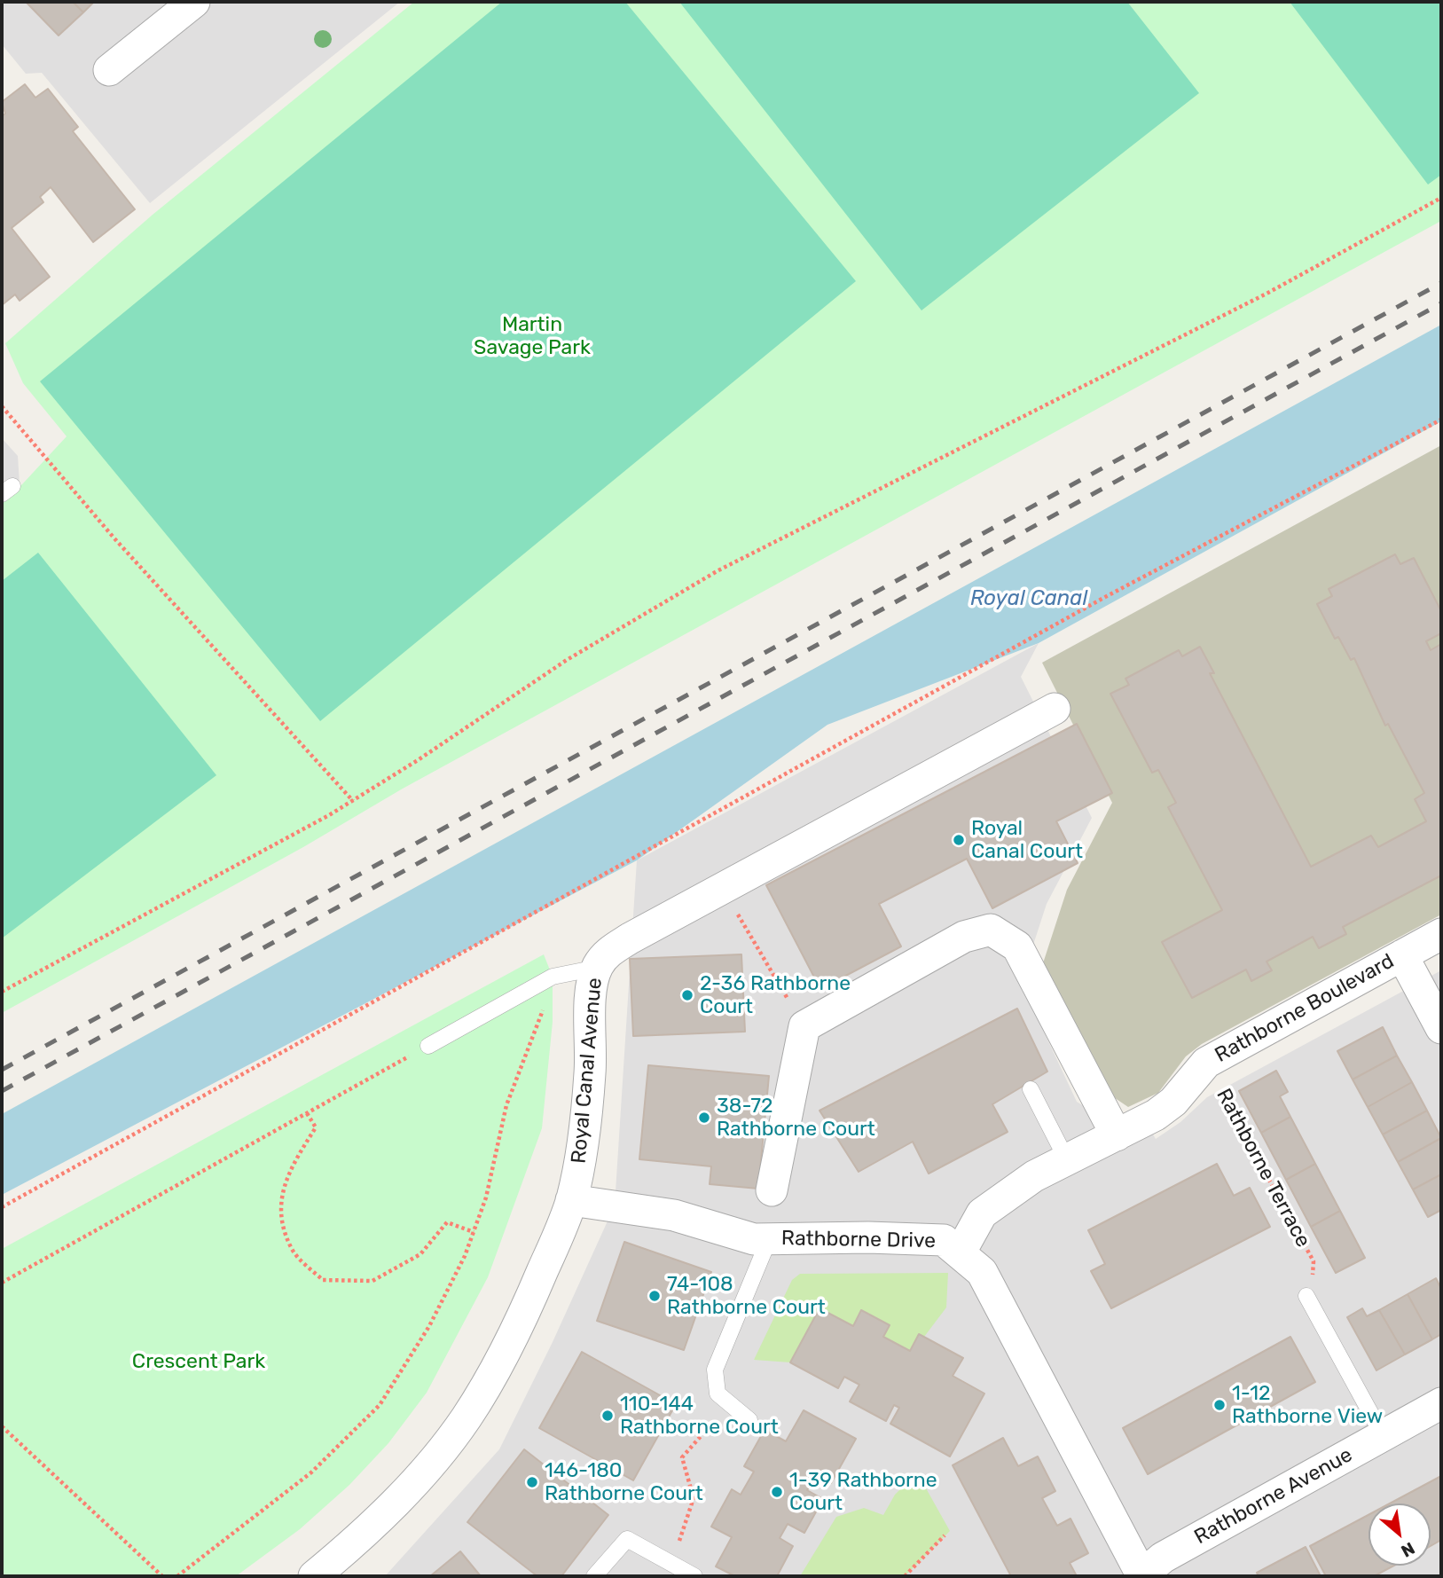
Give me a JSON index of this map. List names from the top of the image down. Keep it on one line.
{"streets":{"street":["Rathborne Boulevard","Royal Canal Avenue","Rathborne Drive","Rathborne Avenue"],"path":["Rathborne Terrace"]},"crossings":[["Rathborne Boulevard","Rathborne Terrace"],["Rathborne Boulevard","Rathborne Drive"],["Royal Canal Avenue","Rathborne Drive"],["Rathborne Drive","Rathborne Avenue"]],"water":["Royal Canal"],"parks":["Martin Savage Park","Crescent Park"],"places":["Royal Canal Court","2-36 Rathborne Court","38-72 Rathborne Court","74-108 Rathborne Court","1-12 Rathborne View","110-144 Rathborne Court","146-180 Rathborne Court","1-39 Rathborne Court"],"north":"bottom right"}
